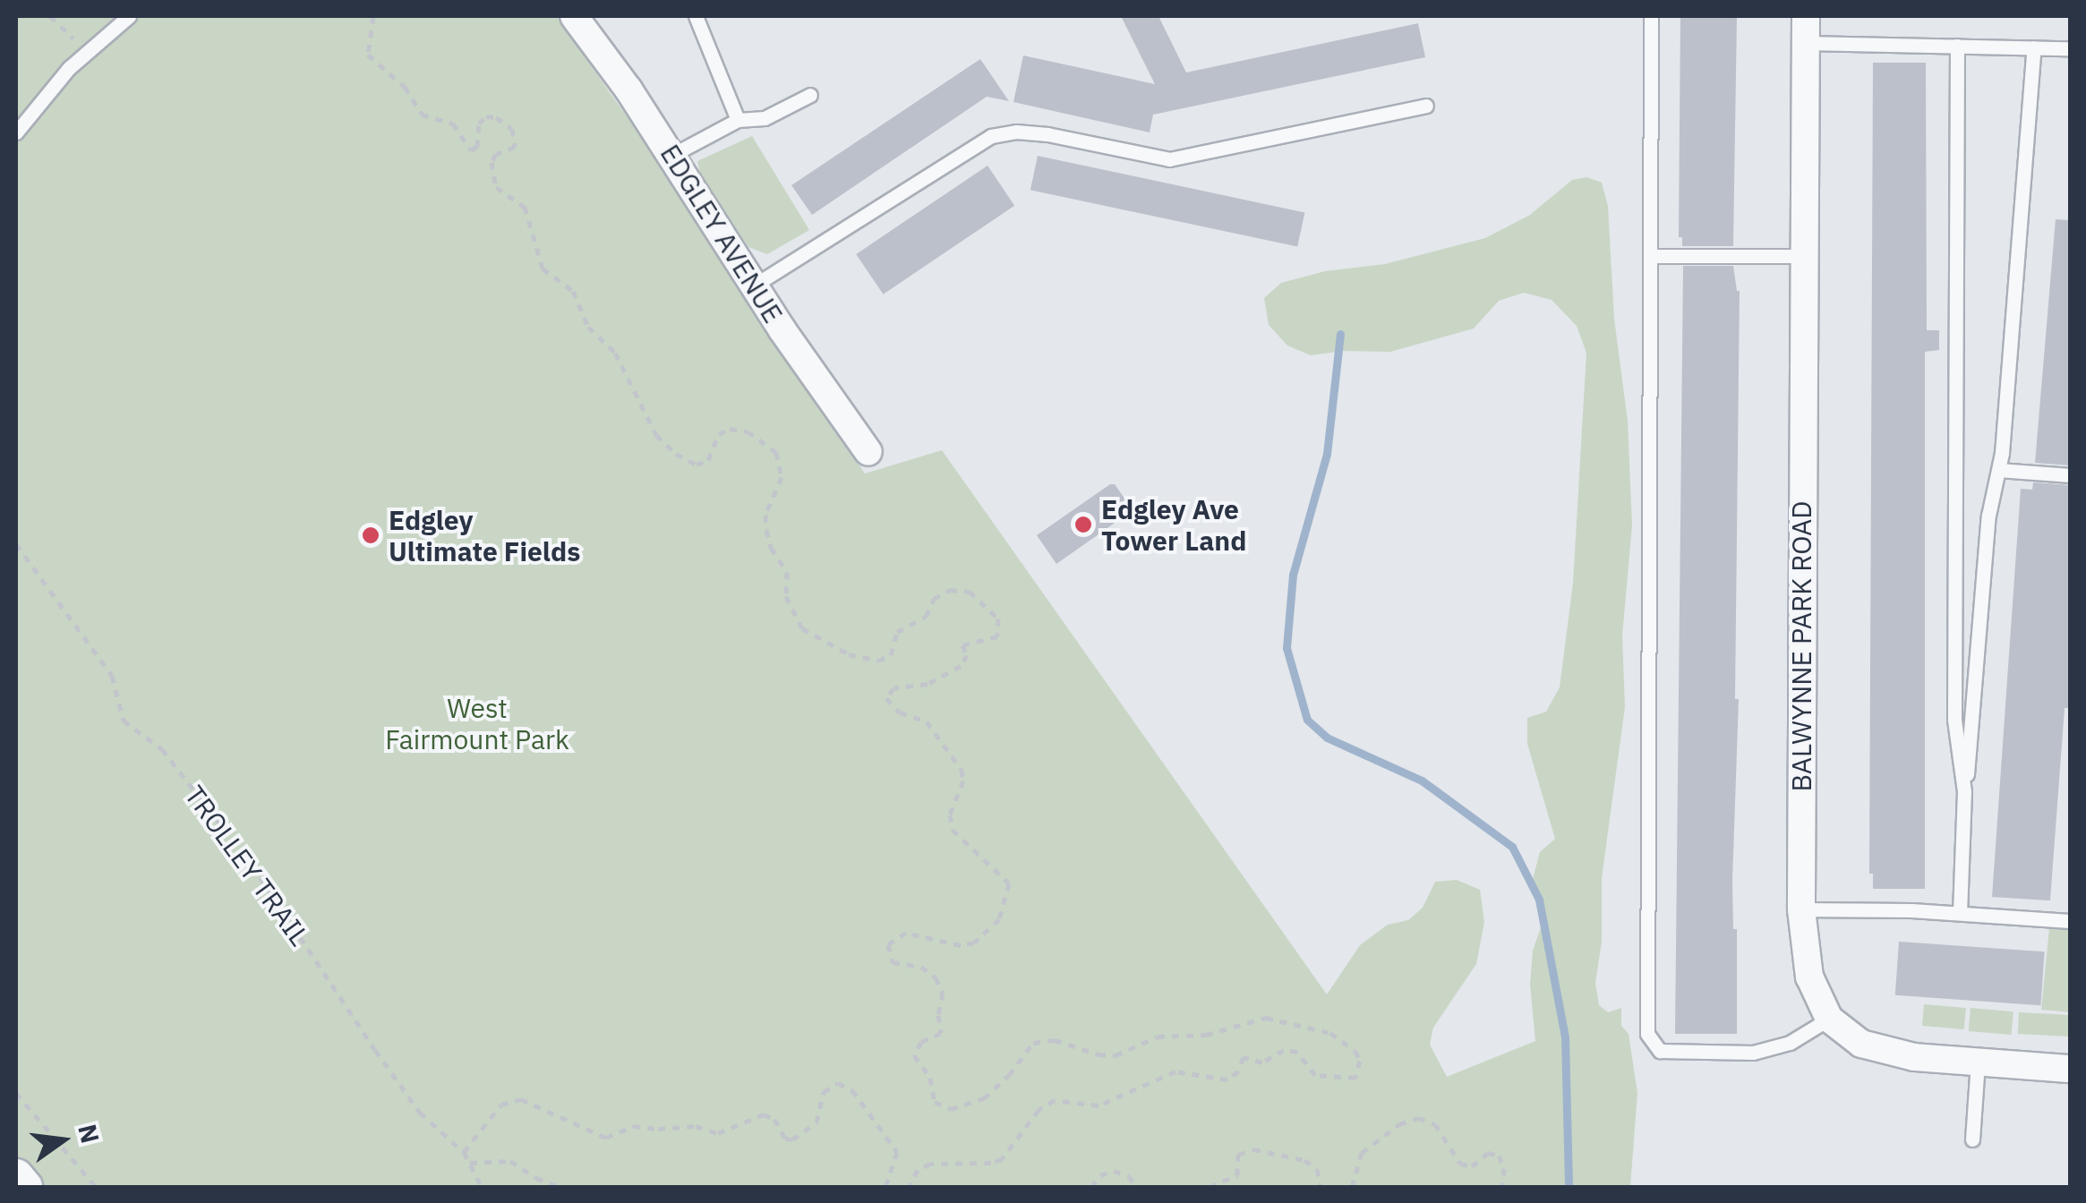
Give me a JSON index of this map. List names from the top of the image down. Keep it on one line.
{"streets":{"street":["EDGLEY AVENUE","BALWYNNE PARK ROAD"],"path":["TROLLEY TRAIL"]},"parks":["West Fairmount Park"],"places":["Edgley Ave Tower Land","Edgley Ultimate Fields"],"north":"right"}
